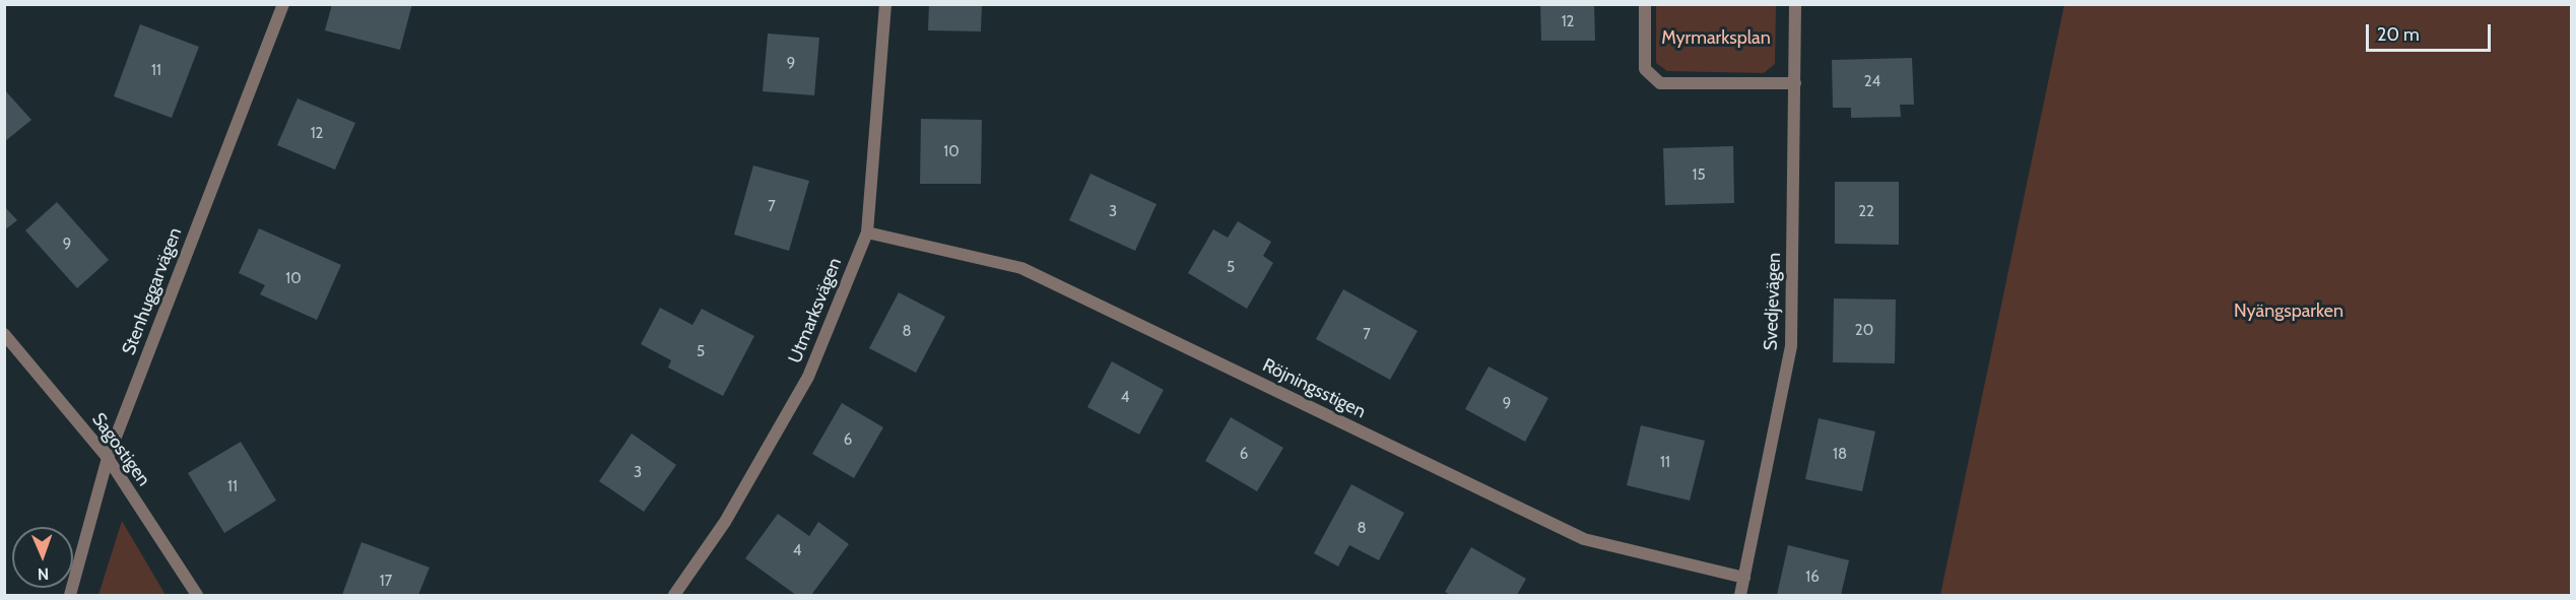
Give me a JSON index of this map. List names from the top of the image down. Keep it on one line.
{"streets":{"street":["Stenhuggarvägen","Svedjevägen","Utmarksvägen","Röjningsstigen","Sagostigen"]},"crossings":[["Stenhuggarvägen","Sagostigen"],["Svedjevägen","Röjningsstigen"],["Utmarksvägen","Röjningsstigen"]],"parks":["Myrmarksplan","Nyängsparken"],"house_numbers":["12","9","11","24","12","10","15","7","3","22","9","5","10","20","8","7","5","4","9","6","6","18","11","3","11","8","4","16","17"],"scale_bar":"20 m","north":"bottom"}
